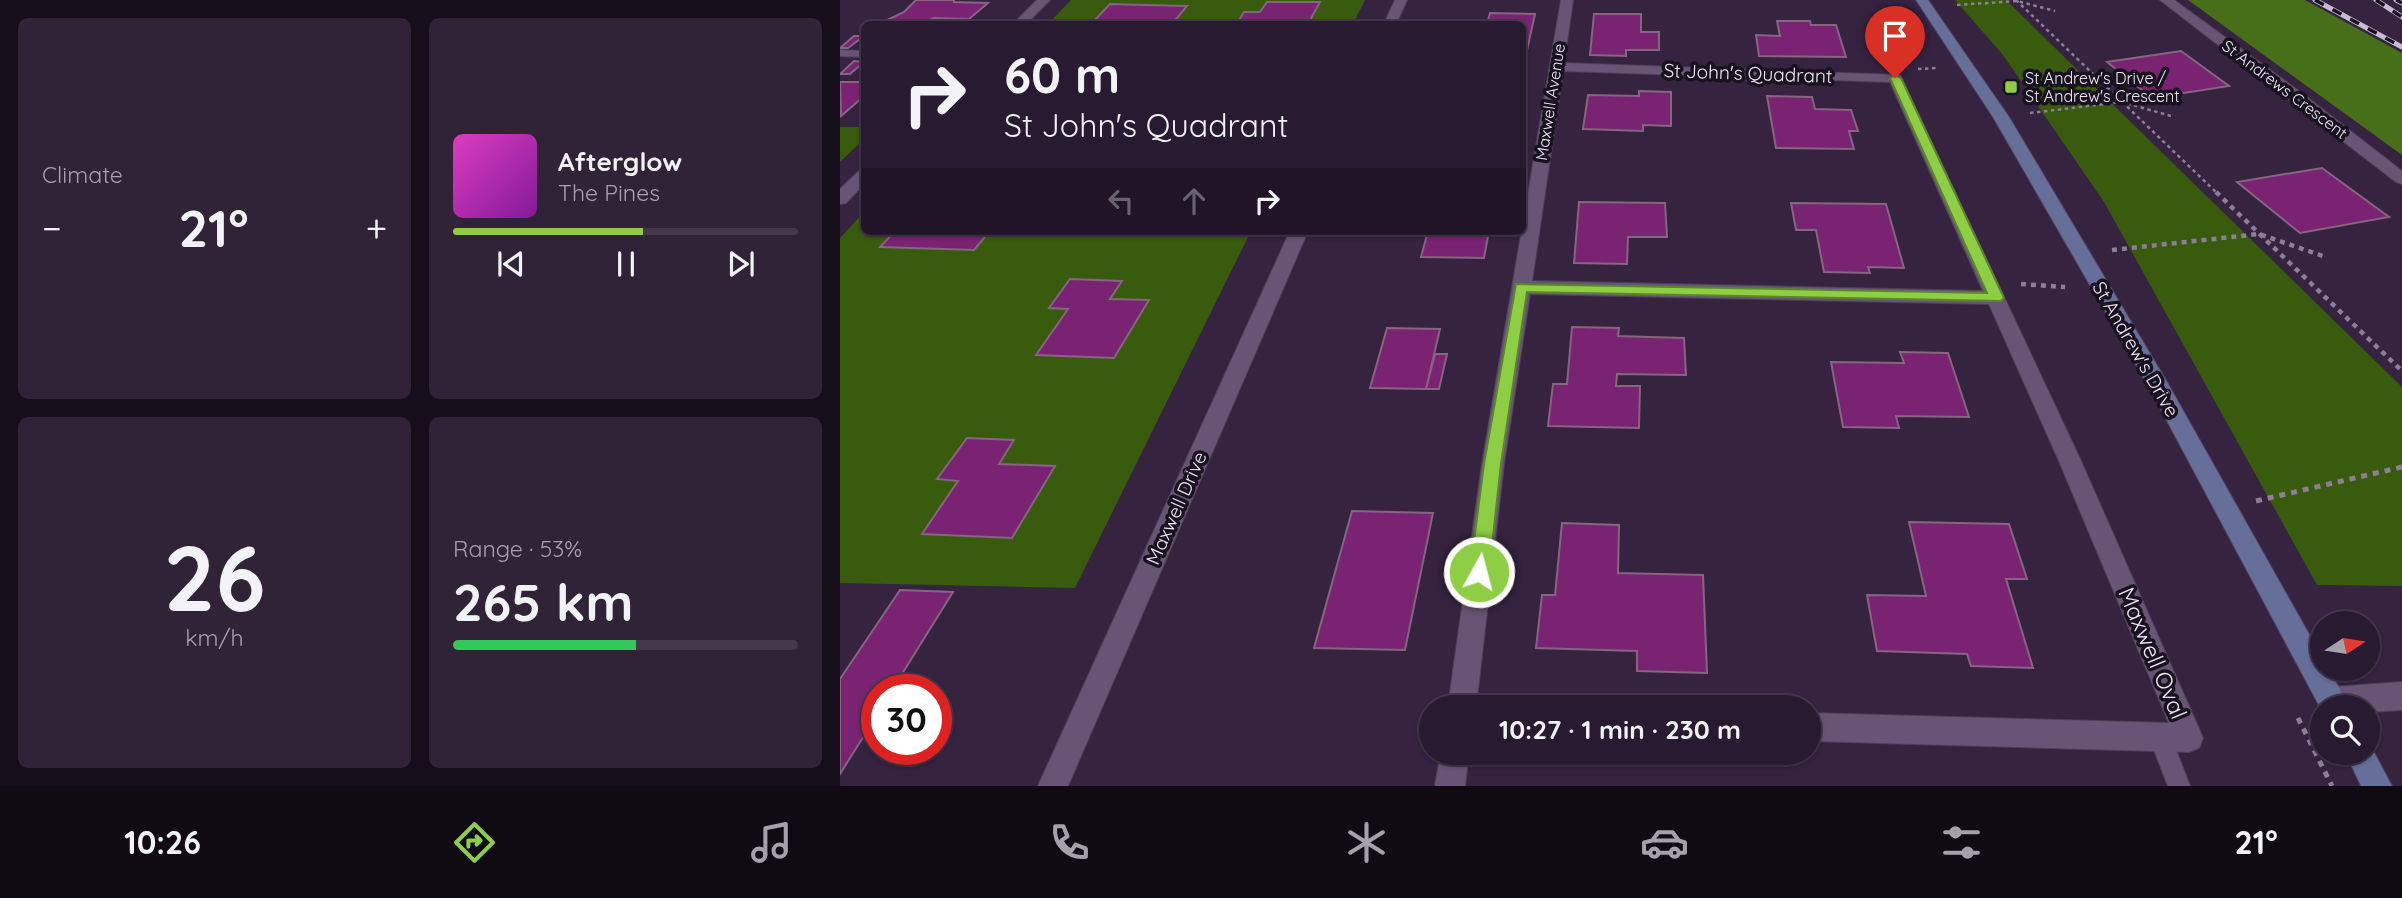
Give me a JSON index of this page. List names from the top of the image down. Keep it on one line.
{"streets":{"street":["St John's Quadrant","St Andrews Crescent","Maxwell Avenue","St Andrew's Drive","Maxwell Drive","Maxwell Oval"]},"crossings":[["St John's Quadrant","Maxwell Avenue"]],"places":{"transit":["St Andrew's Drive / St Andrew's Crescent"]},"north":"right","page":{"tile":["Climate",["26","km/h"],["Range · 53%","265 km"]],"turn":["60 m","St John's Quadrant"],"song":["Afterglow","The Pines"],"heat":["−","21°","+"],"limit":"30","trip":"10:27 · 1 min · 230 m","tabs":["10:26","21°"]}}
